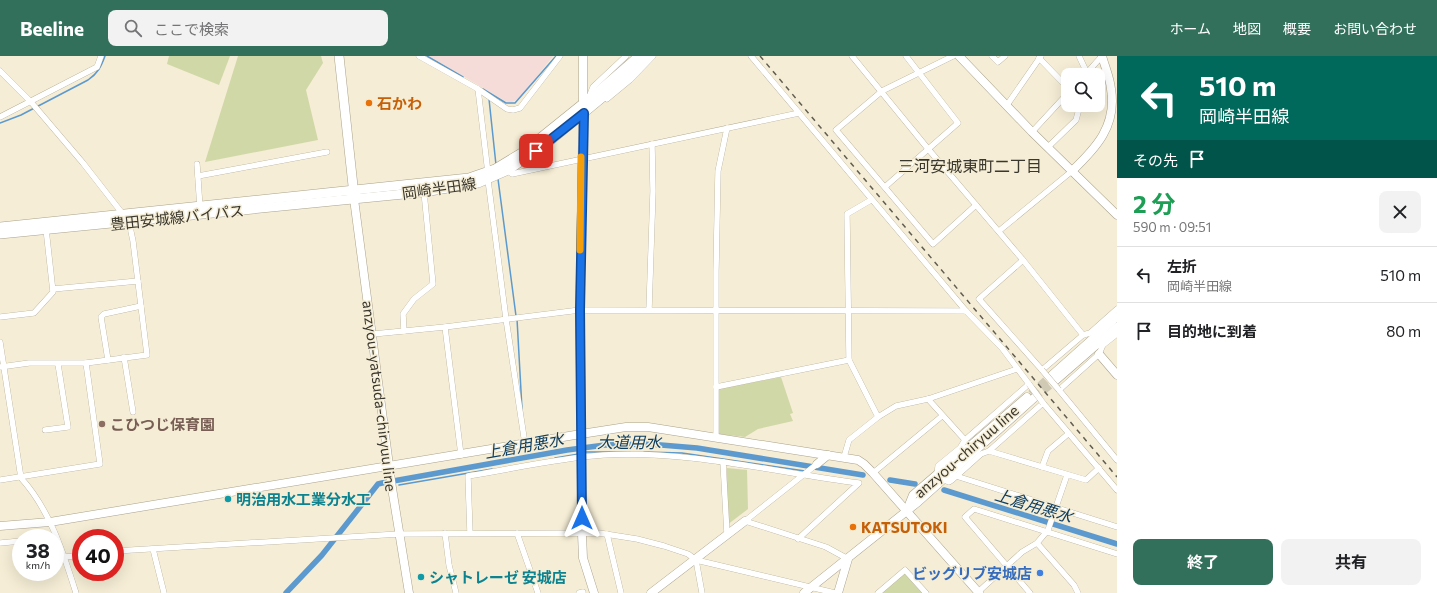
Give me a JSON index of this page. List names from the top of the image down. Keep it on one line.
{"streets":{"main road":["岡崎半田線","豊田安城線バイパス"],"street":["anzyou-yatsuda-chiryuu line","anzyou-chiryuu line"]},"crossings":[["岡崎半田線","豊田安城線バイパス"],["岡崎半田線","anzyou-yatsuda-chiryuu line"],["豊田安城線バイパス","anzyou-yatsuda-chiryuu line"]],"districts":["三河安城東町二丁目"],"water":["大道用水","上倉用悪水"],"places":["石かわ","こひつじ保育園","明治用水工業分水工","KATSUTOKI","ビッグリブ安城店","シャトレーゼ 安城店"],"page":{"header":"Beeline","search":"ここで検索","nav":["ホーム","地図","概要","お問い合わせ"],"turn":["510 m","岡崎半田線"],"then":"その先","heading":["2 分","590 m · 09:51"],"list":[{"name":"左折","note":"岡崎半田線","value":"510 m"},{"name":"目的地に到着","value":"80 m"}],"speed":"38 km/h","limit":"40","buttons":["終了","共有"]}}
